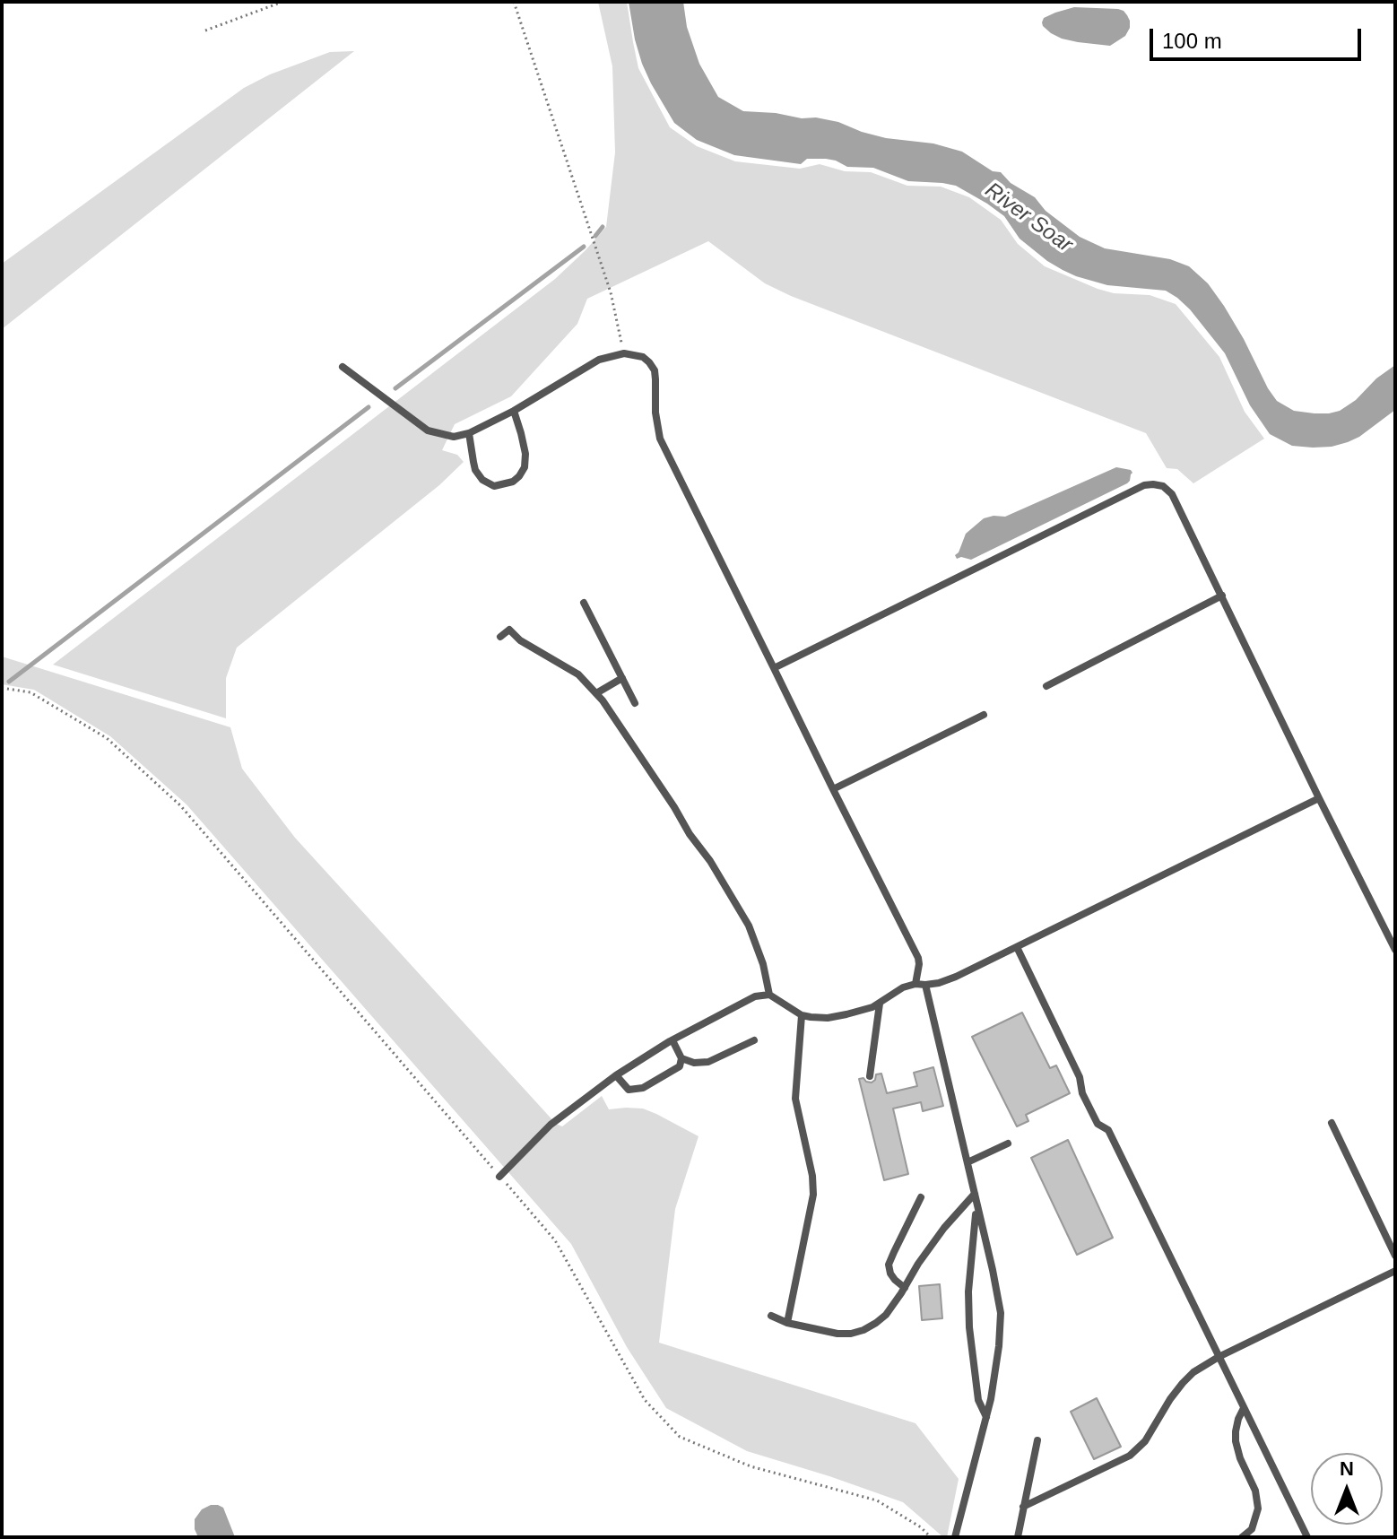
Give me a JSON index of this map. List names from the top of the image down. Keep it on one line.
{"water":["River Soar"],"scale_bar":"100 m","north":"top"}
